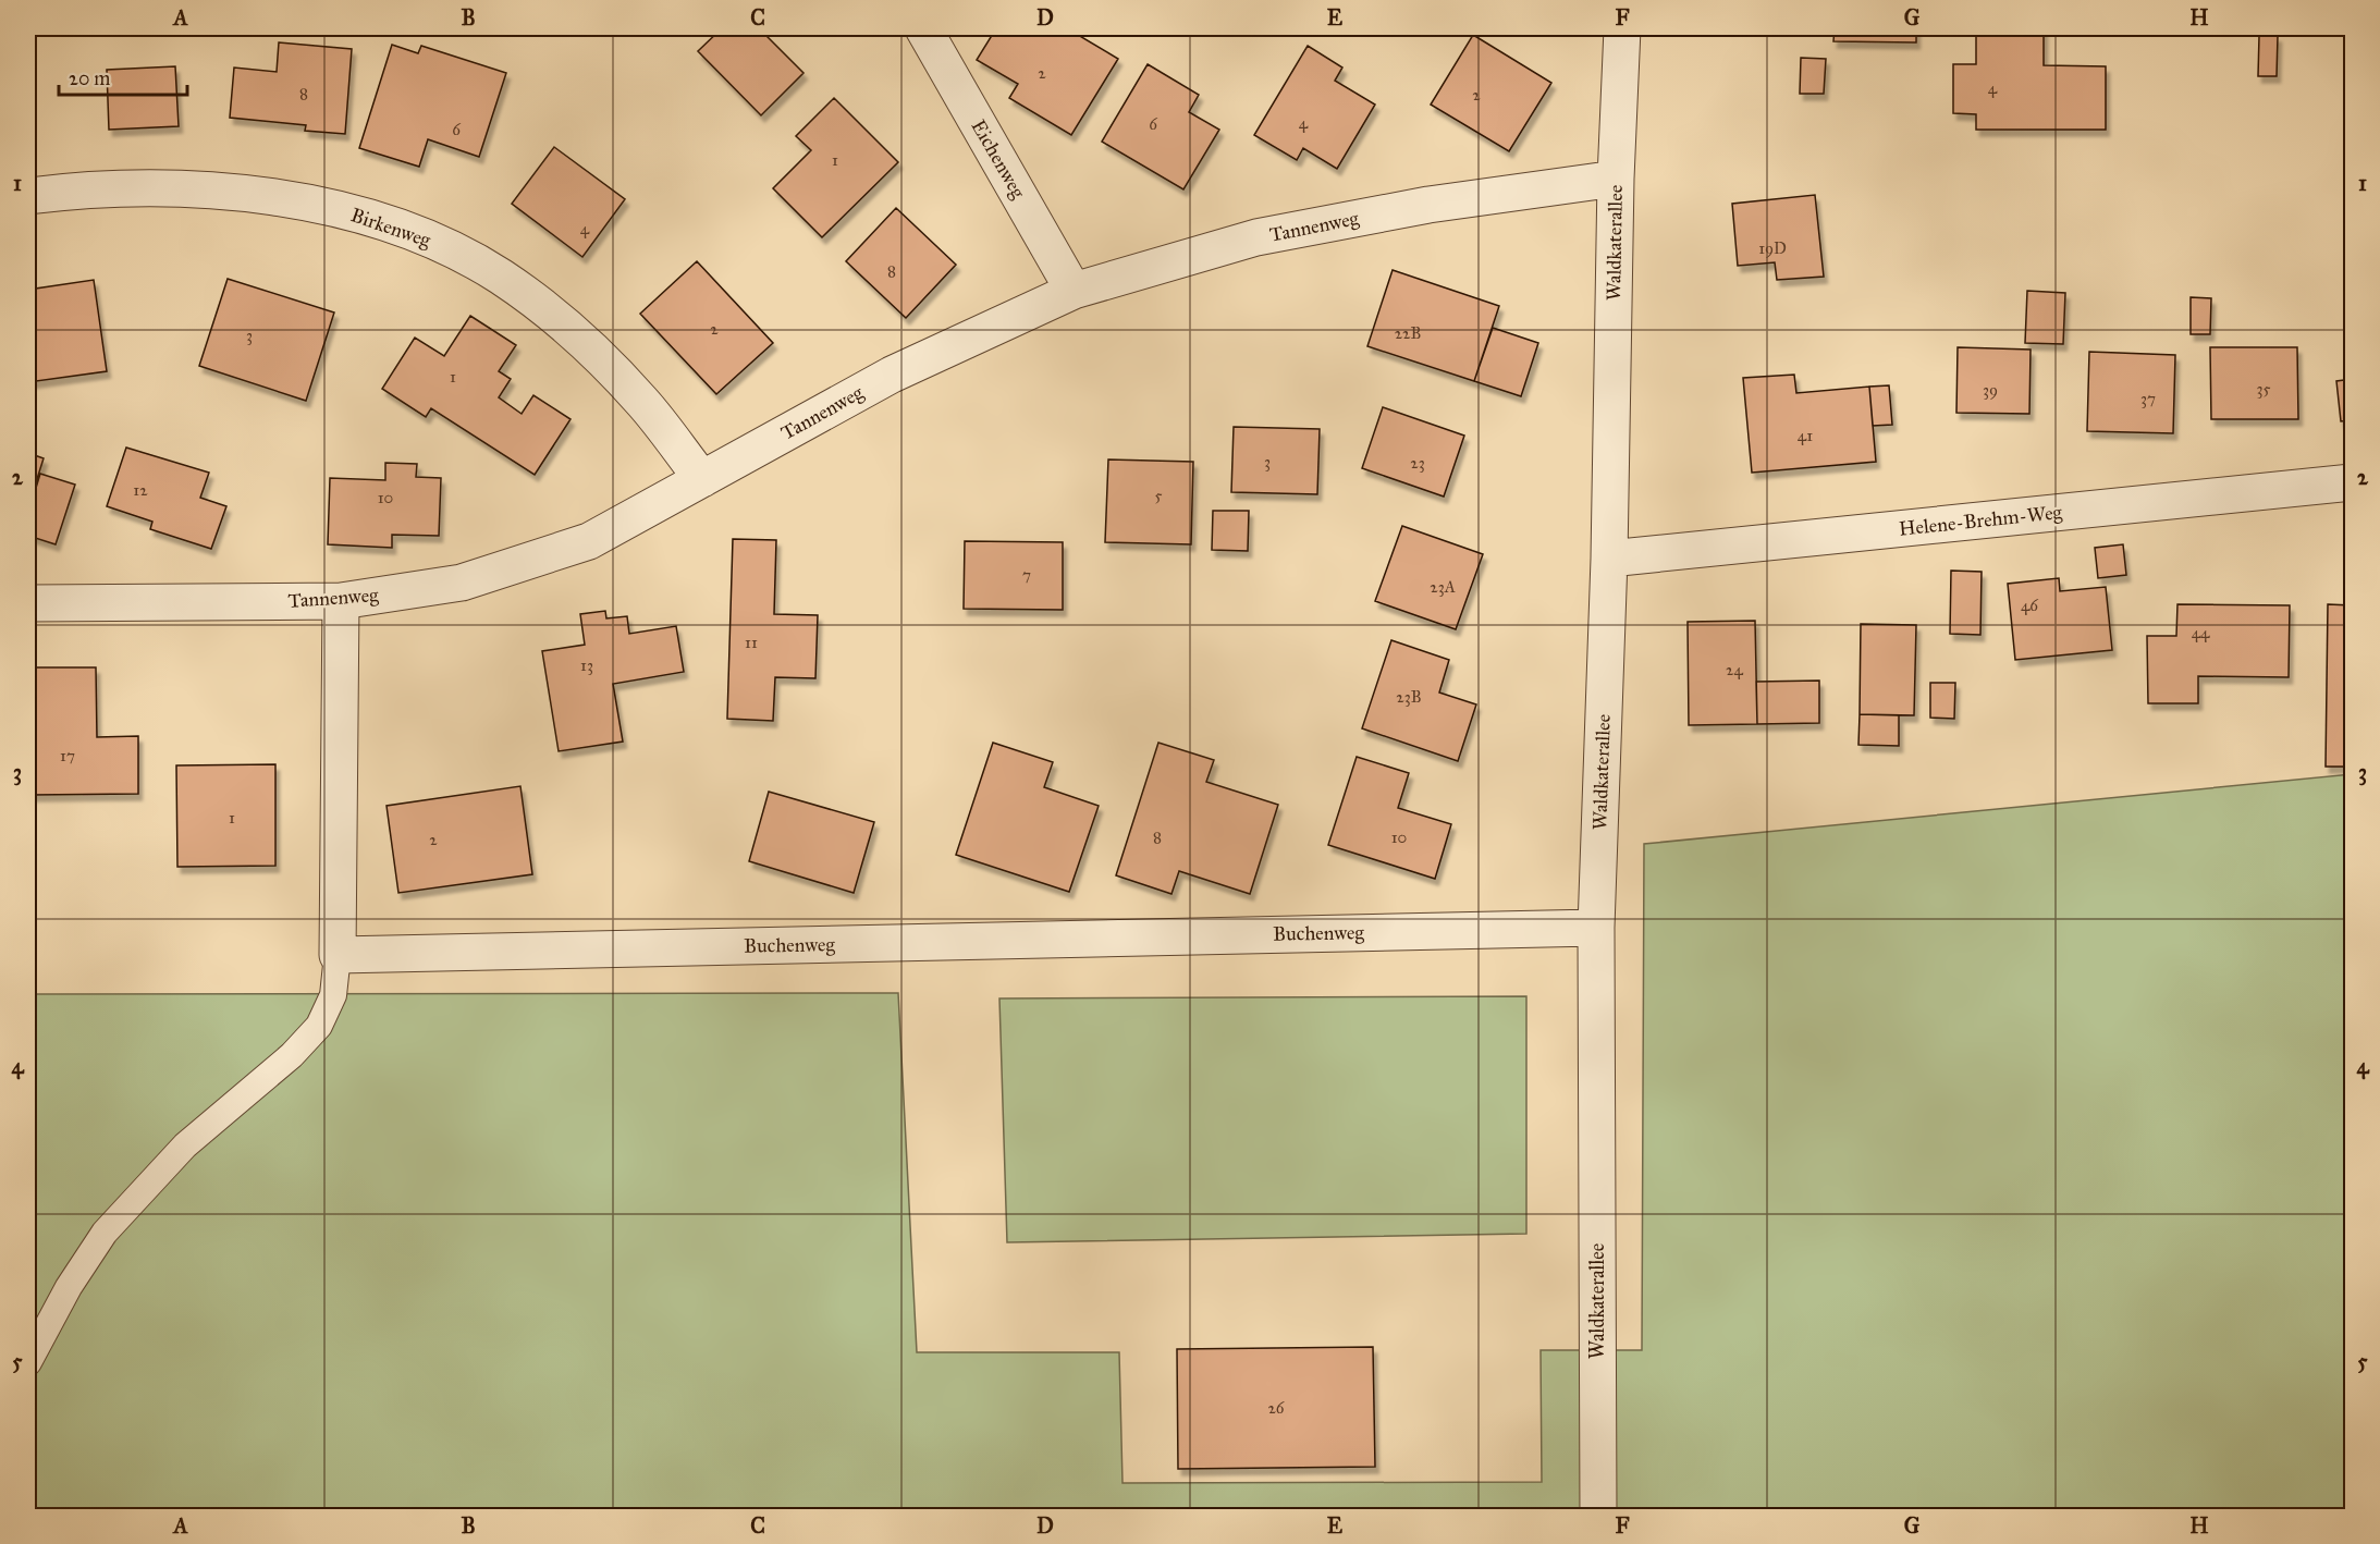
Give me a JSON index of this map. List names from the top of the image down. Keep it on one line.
{"streets":{"street":["Eichenweg","Tannenweg","Birkenweg","Waldkaterallee","Helene-Brehm-Weg","Buchenweg"]},"crossings":[["Eichenweg","Tannenweg"],["Tannenweg","Birkenweg"],["Tannenweg","Waldkaterallee"],["Waldkaterallee","Helene-Brehm-Weg"],["Waldkaterallee","Buchenweg"]],"house_numbers":["2","4","8","2","4","6","6","1","4","19D","8","2","22B","3","1","35","39","37","41","3","23","12","5","10","7","23A","46","44","11","13","24","23B","17","1","8","10","2","26"],"scale_bar":"20 m","grid":{"columns":["A","B","C","D","E","F","G","H"],"rows":["1","2","3","4","5"]}}
